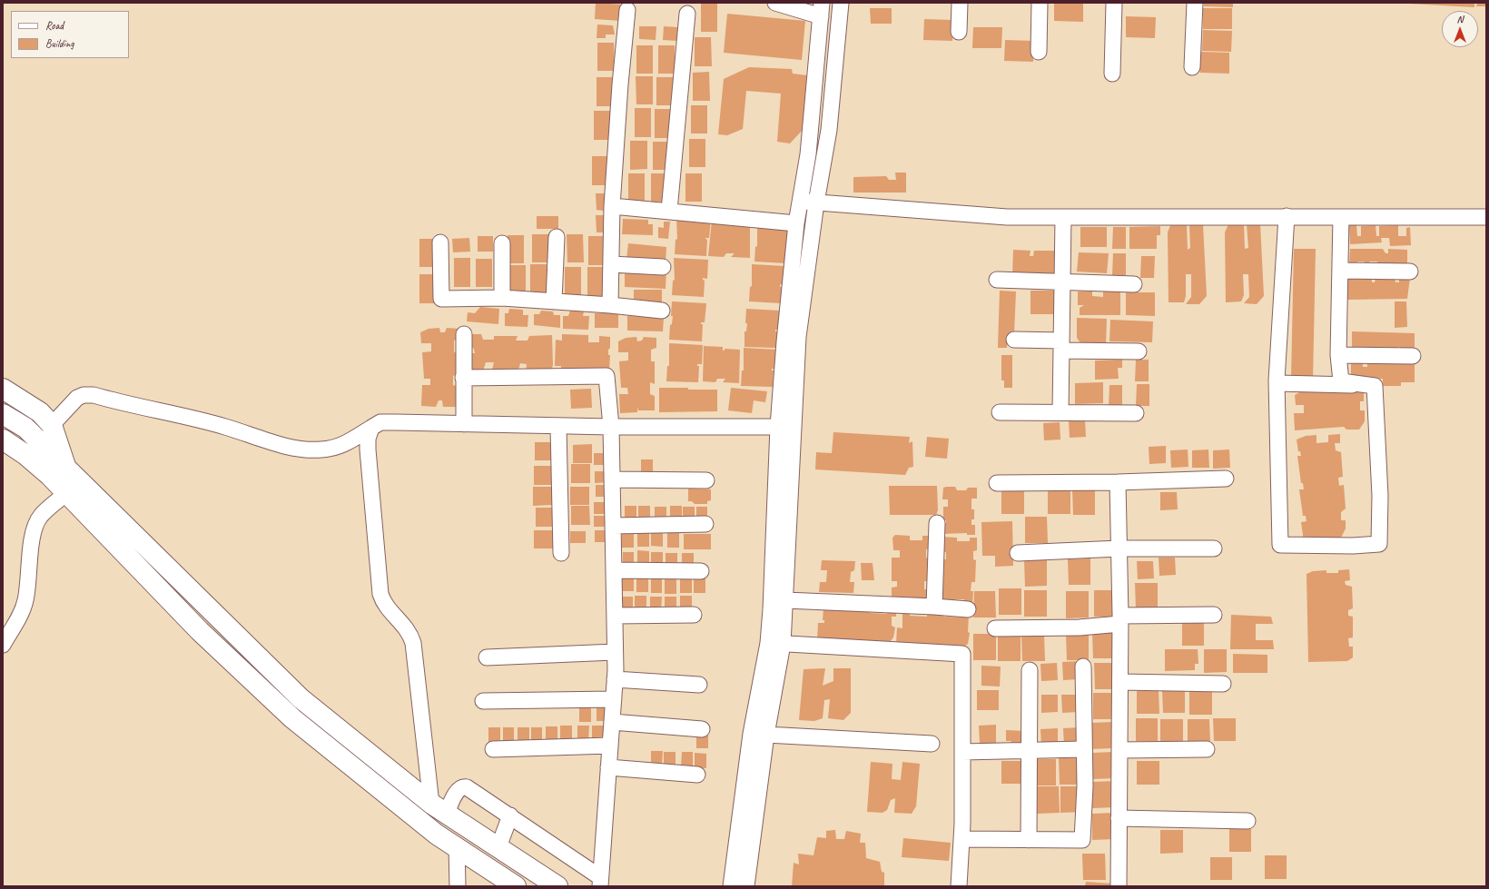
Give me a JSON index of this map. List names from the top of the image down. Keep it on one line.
{"legend":["Road","Building"],"north":"top"}
